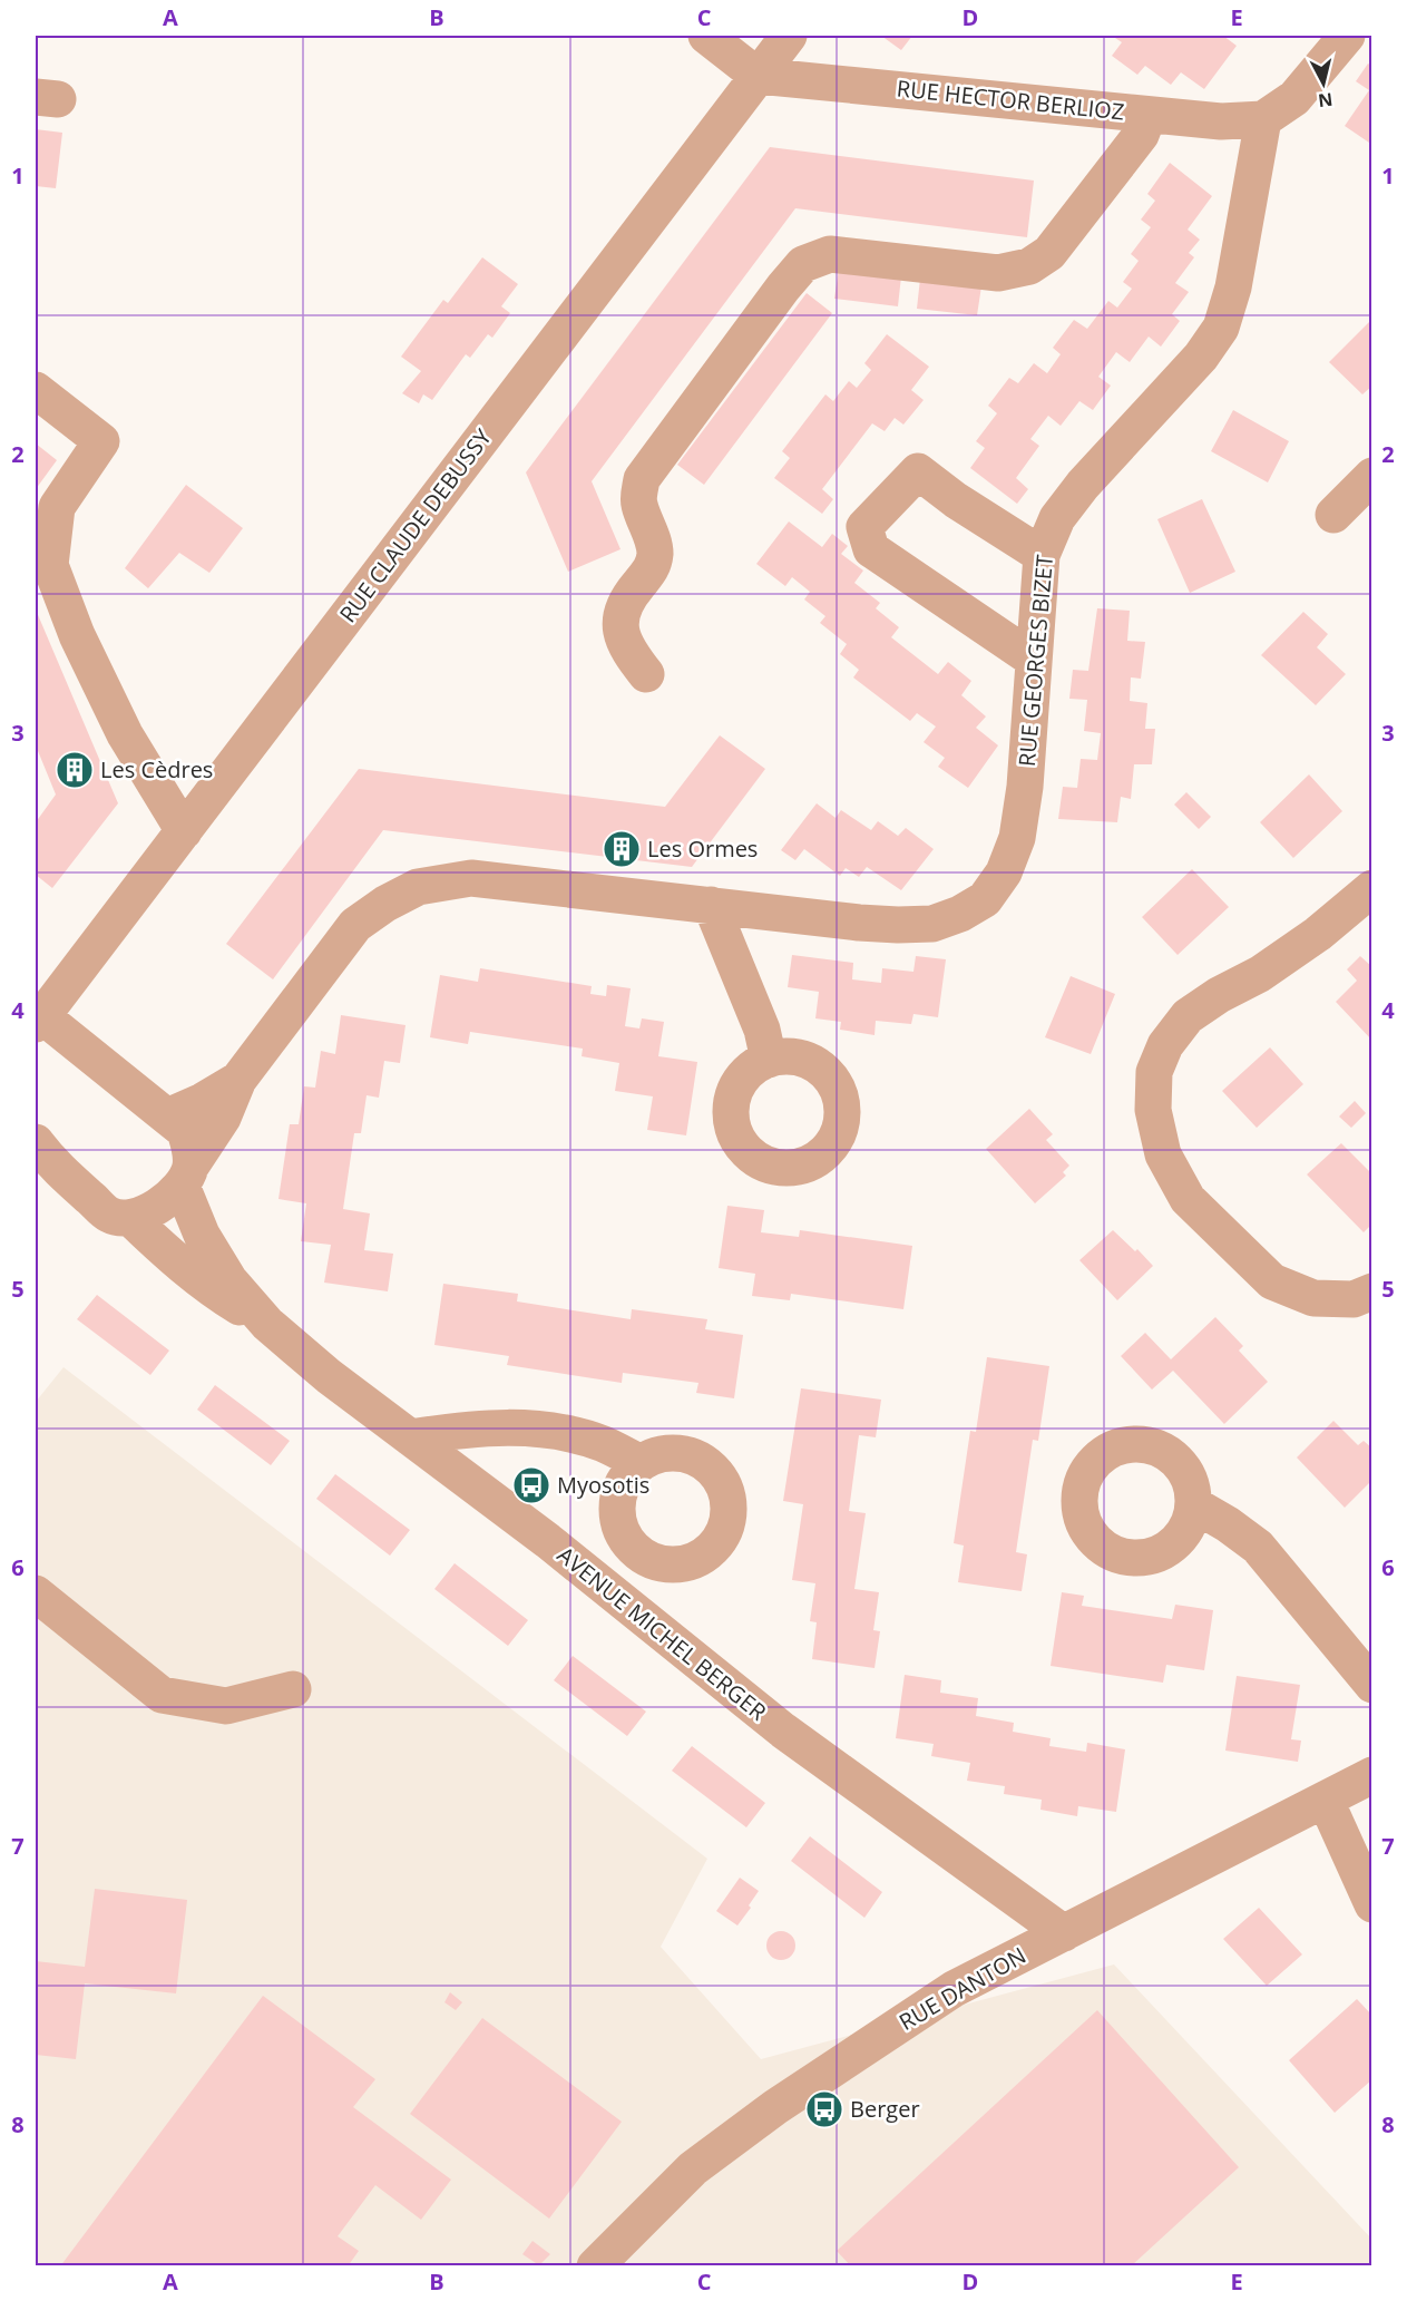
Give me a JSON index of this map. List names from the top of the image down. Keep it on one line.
{"streets":{"street":["RUE HECTOR BERLIOZ","RUE CLAUDE DEBUSSY","RUE GEORGES BIZET","AVENUE MICHEL BERGER","RUE DANTON"]},"crossings":[["RUE HECTOR BERLIOZ","RUE CLAUDE DEBUSSY"],["RUE HECTOR BERLIOZ","RUE GEORGES BIZET"],["RUE CLAUDE DEBUSSY","AVENUE MICHEL BERGER"],["AVENUE MICHEL BERGER","RUE DANTON"]],"places":{"building":["Les Cèdres","Les Ormes"],"bus stop":["Myosotis","Berger"]},"north":"bottom","grid":{"columns":["A","B","C","D","E"],"rows":["1","2","3","4","5","6","7","8"]}}
